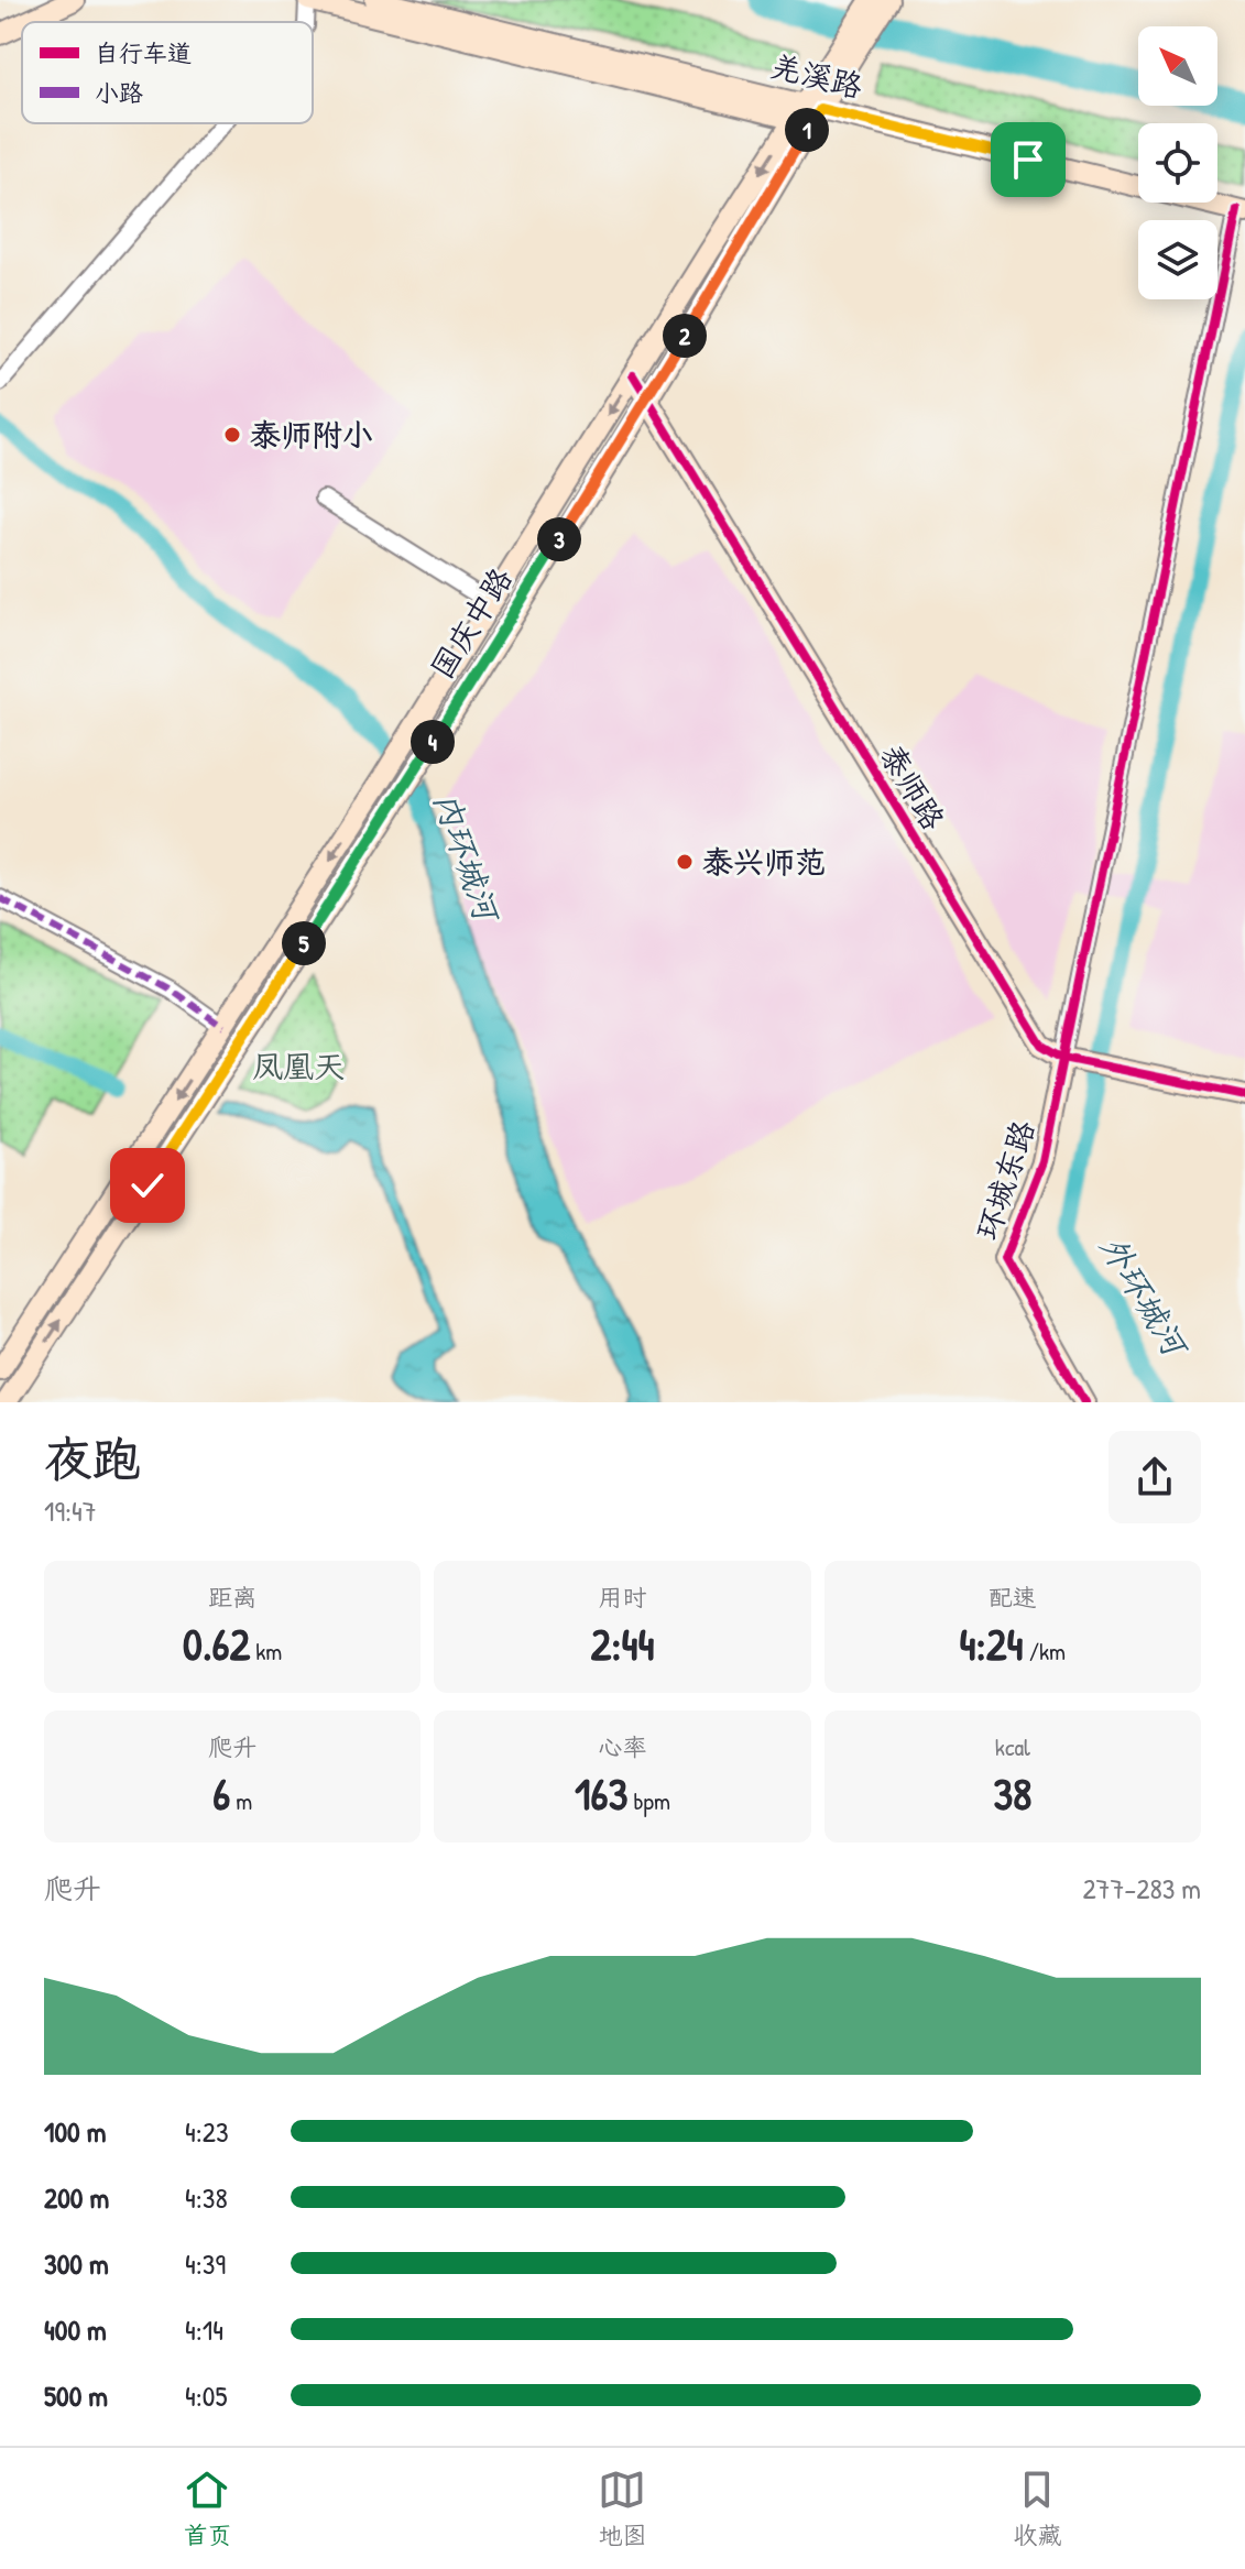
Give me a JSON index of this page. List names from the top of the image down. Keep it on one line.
{"streets":{"main road":["羌溪路","国庆中路","泰师路","环城东路"]},"crossings":[["羌溪路","国庆中路"],["国庆中路","泰师路"],["泰师路","环城东路"]],"water":["内环城河","外环城河"],"parks":["凤凰天"],"places":["泰师附小","泰兴师范"],"legend":["自行车道","小路"],"north":"top left","page":{"pins":["1","2","3","4","5"],"heading":["夜跑","19:47"],"stats":[["距离","0.62 km"],["用时","2:44"],["配速","4:24 /km"],["爬升","6 m"],["心率","163 bpm"],["kcal","38"]],"chart":["爬升","277–283 m"],"list":[{"name":"100 m","note":"4:23"},{"name":"200 m","note":"4:38"},{"name":"300 m","note":"4:39"},{"name":"400 m","note":"4:14"},{"name":"500 m","note":"4:05"}],"tabs":["首页","地图","收藏"]}}
